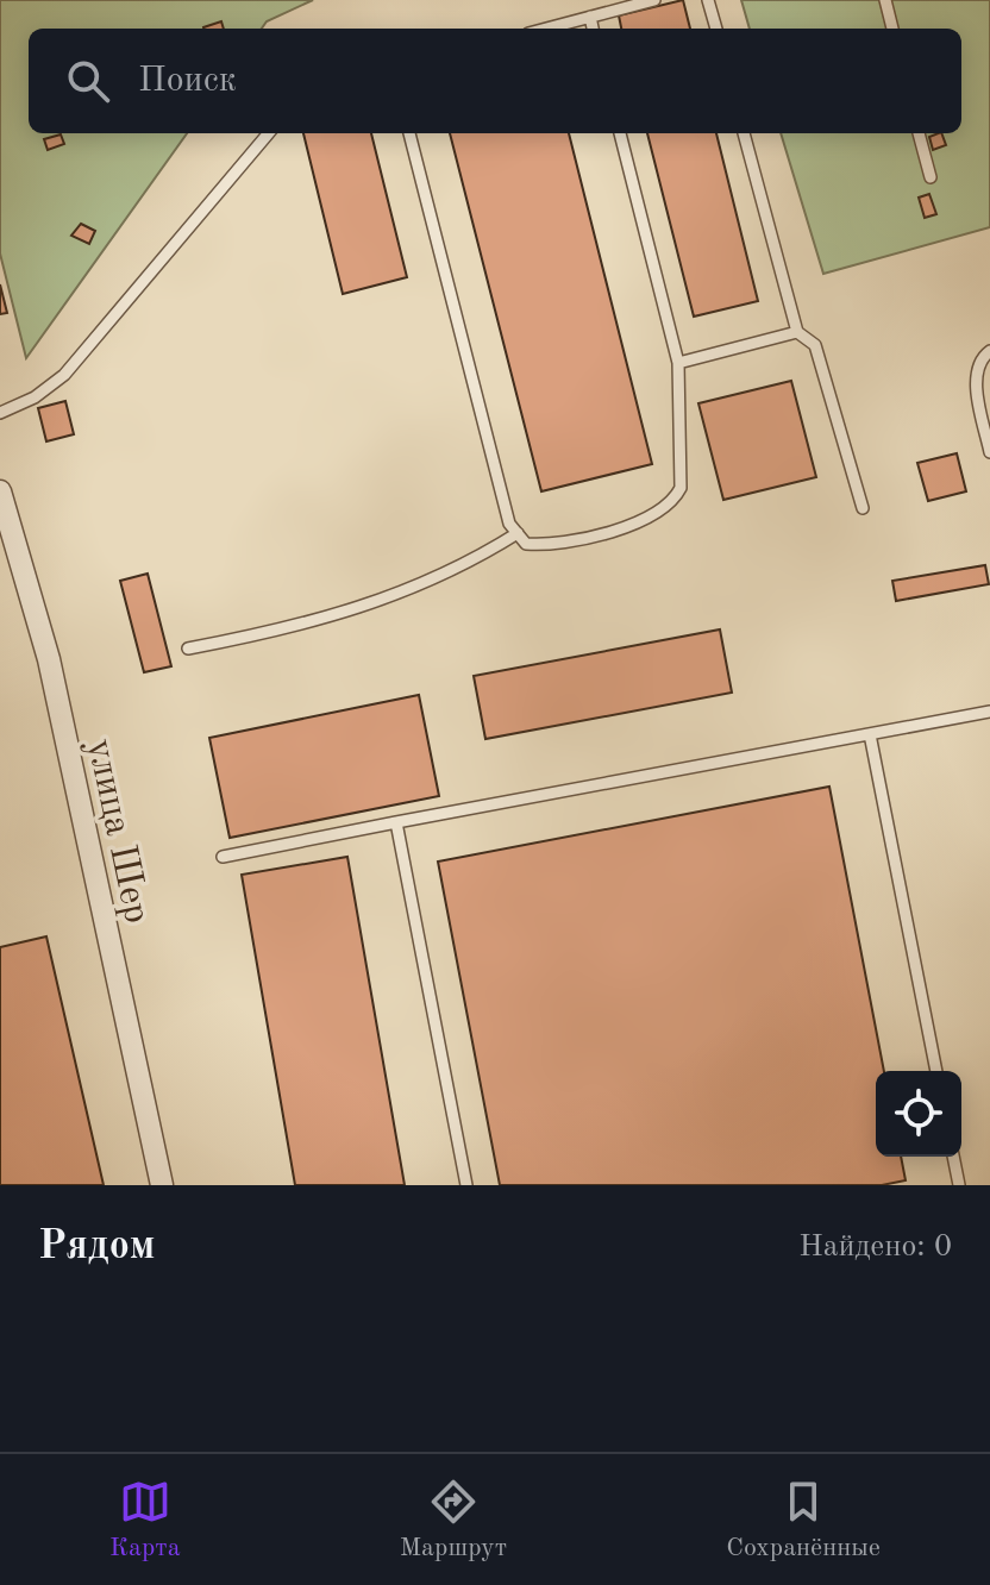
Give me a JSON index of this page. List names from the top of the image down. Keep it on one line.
{"streets":{"street":["улица Шер"]},"page":{"search":"Поиск","heading":["Рядом","Найдено: 0"],"nav":["Карта","Маршрут","Сохранённые"]}}
